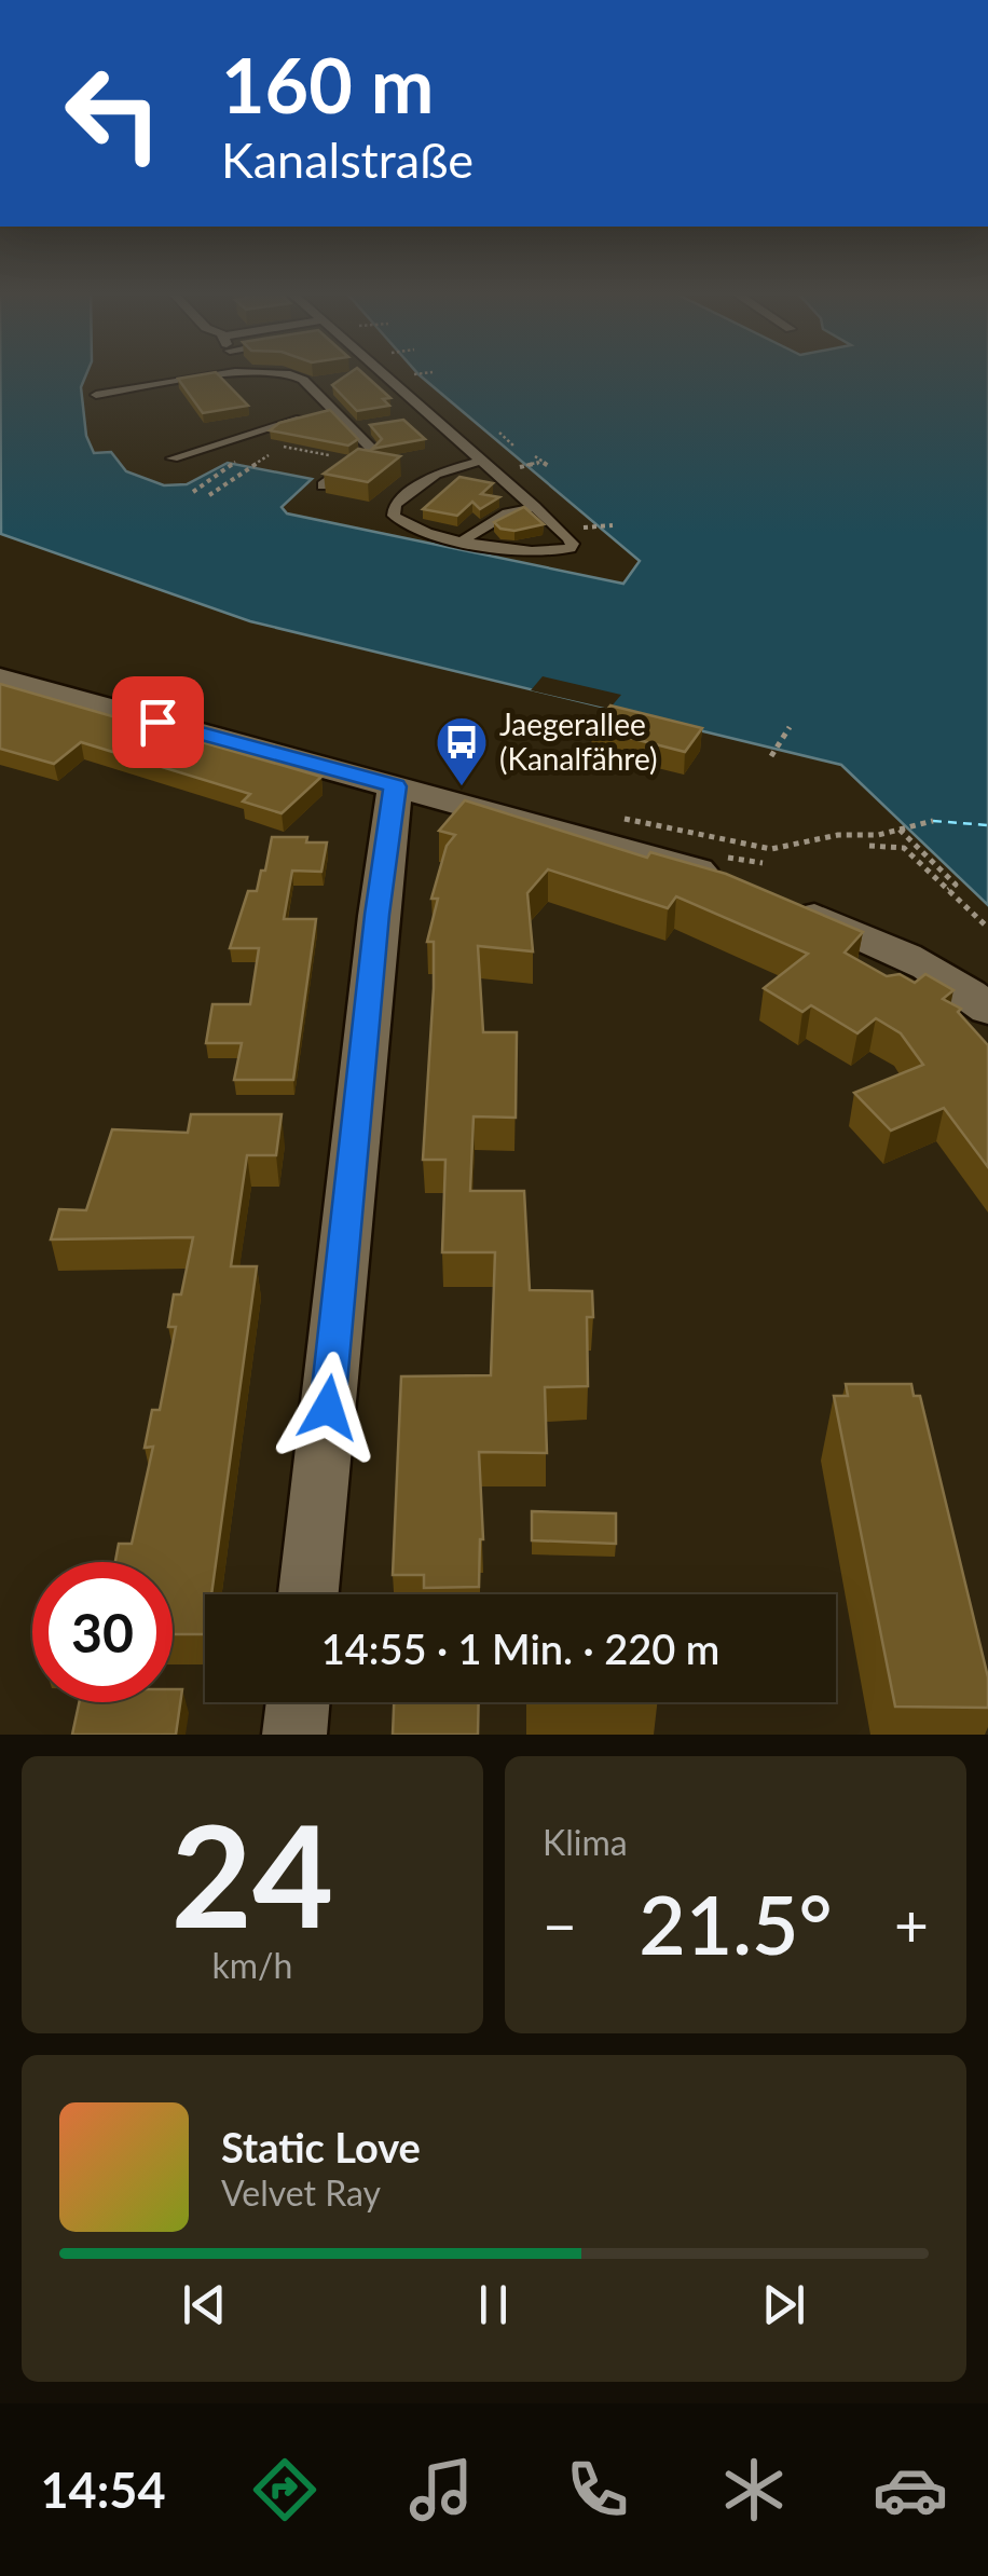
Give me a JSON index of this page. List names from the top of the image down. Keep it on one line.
{"places":{"bus stop":["Jaegerallee (Kanalfähre)"]},"page":{"turn":["160 m","Kanalstraße"],"limit":"30","trip":"14:55 · 1 Min. · 220 m","tile":[["24","km/h"],"Klima"],"heat":["−","21.5°","+"],"song":["Static Love","Velvet Ray"],"tabs":"14:54"}}
